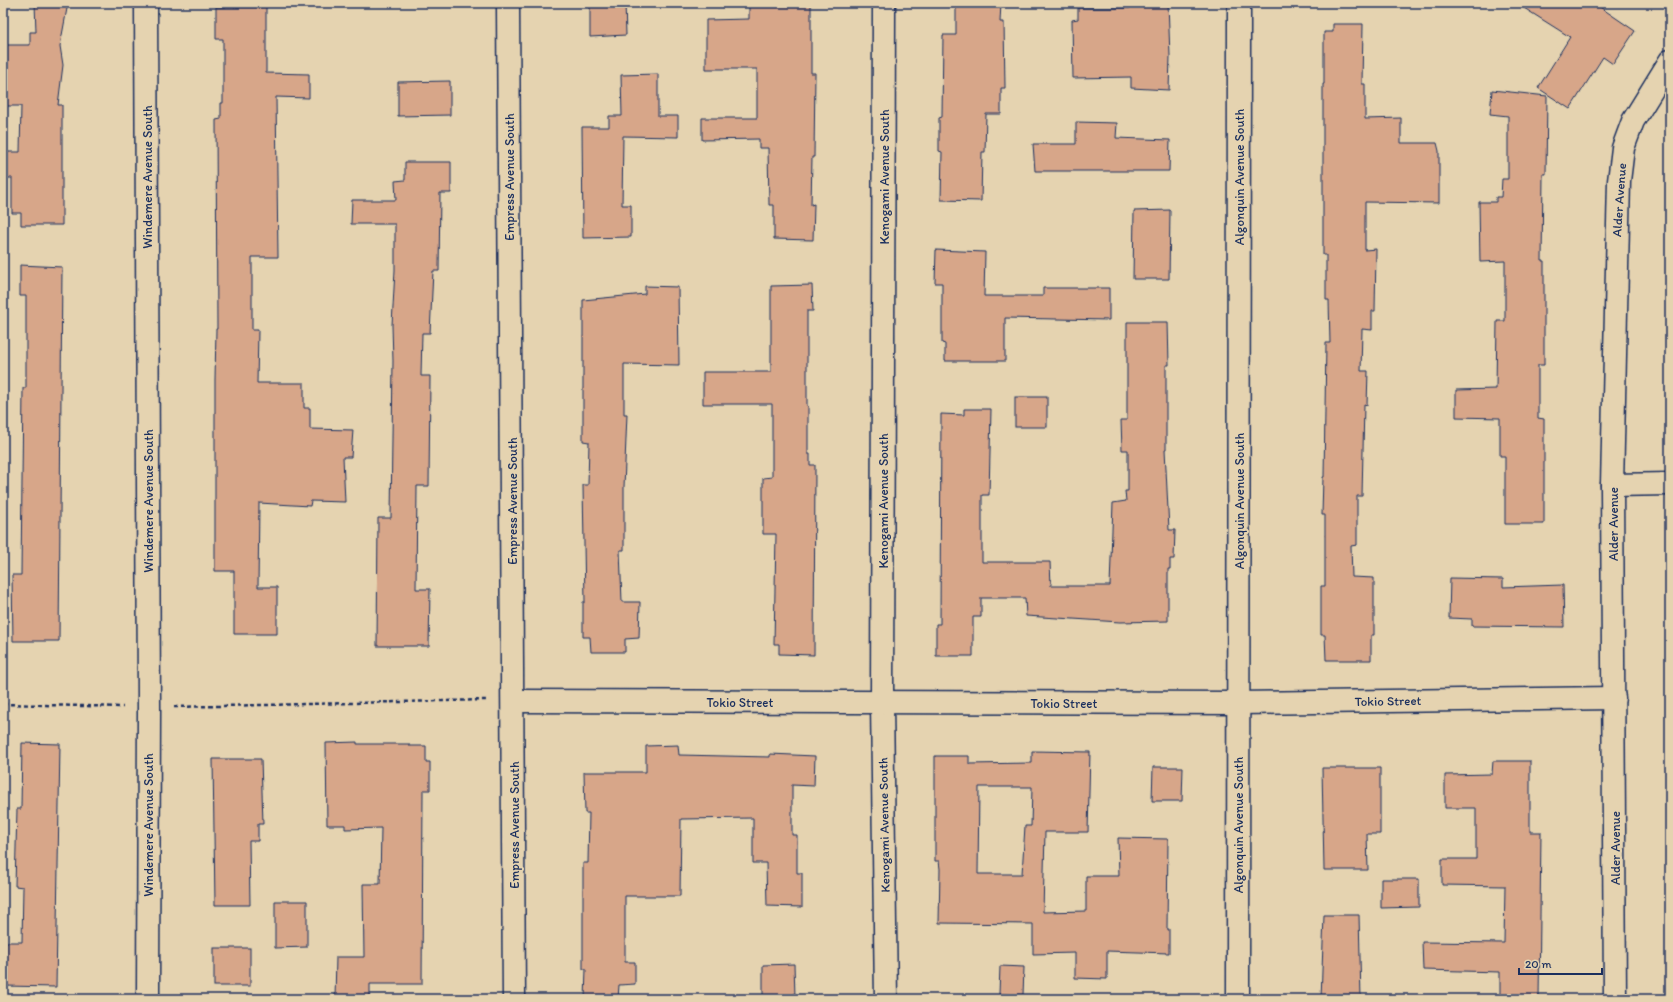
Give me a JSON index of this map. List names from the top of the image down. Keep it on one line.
{"streets":{"street":["Windemere Avenue South","Empress Avenue South","Kenogami Avenue South","Algonquin Avenue South","Alder Avenue","Tokio Street"]},"crossings":[["Empress Avenue South","Tokio Street"],["Kenogami Avenue South","Tokio Street"],["Algonquin Avenue South","Tokio Street"],["Alder Avenue","Tokio Street"]],"scale_bar":"20 m"}
